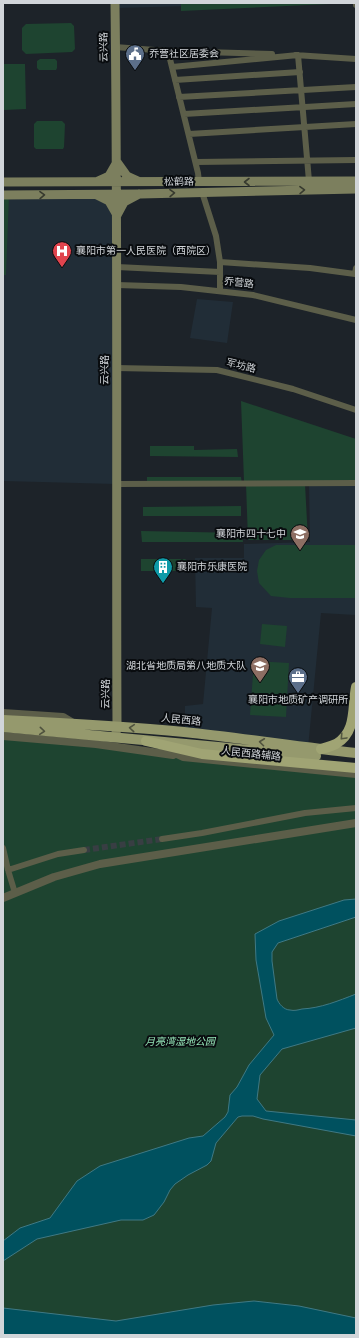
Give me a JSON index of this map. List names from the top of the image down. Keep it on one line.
{"streets":{"main road":["云兴路","松鹤路","人民西路"],"street":["乔营路","军坊路","人民西路辅路"]},"crossings":[["云兴路","松鹤路"],["云兴路","乔营路"],["云兴路","军坊路"],["云兴路","人民西路"]],"parks":["月亮湾湿地公园"],"places":{"public building":["乔营社区居委会"],"hospital":["襄阳市第一人民医院（西院区）"],"school or university":["襄阳市四十七中","湖北省地质局第八地质大队"],"building":["襄阳市乐康医院"],"office":["襄阳市地质矿产调研所"]}}
